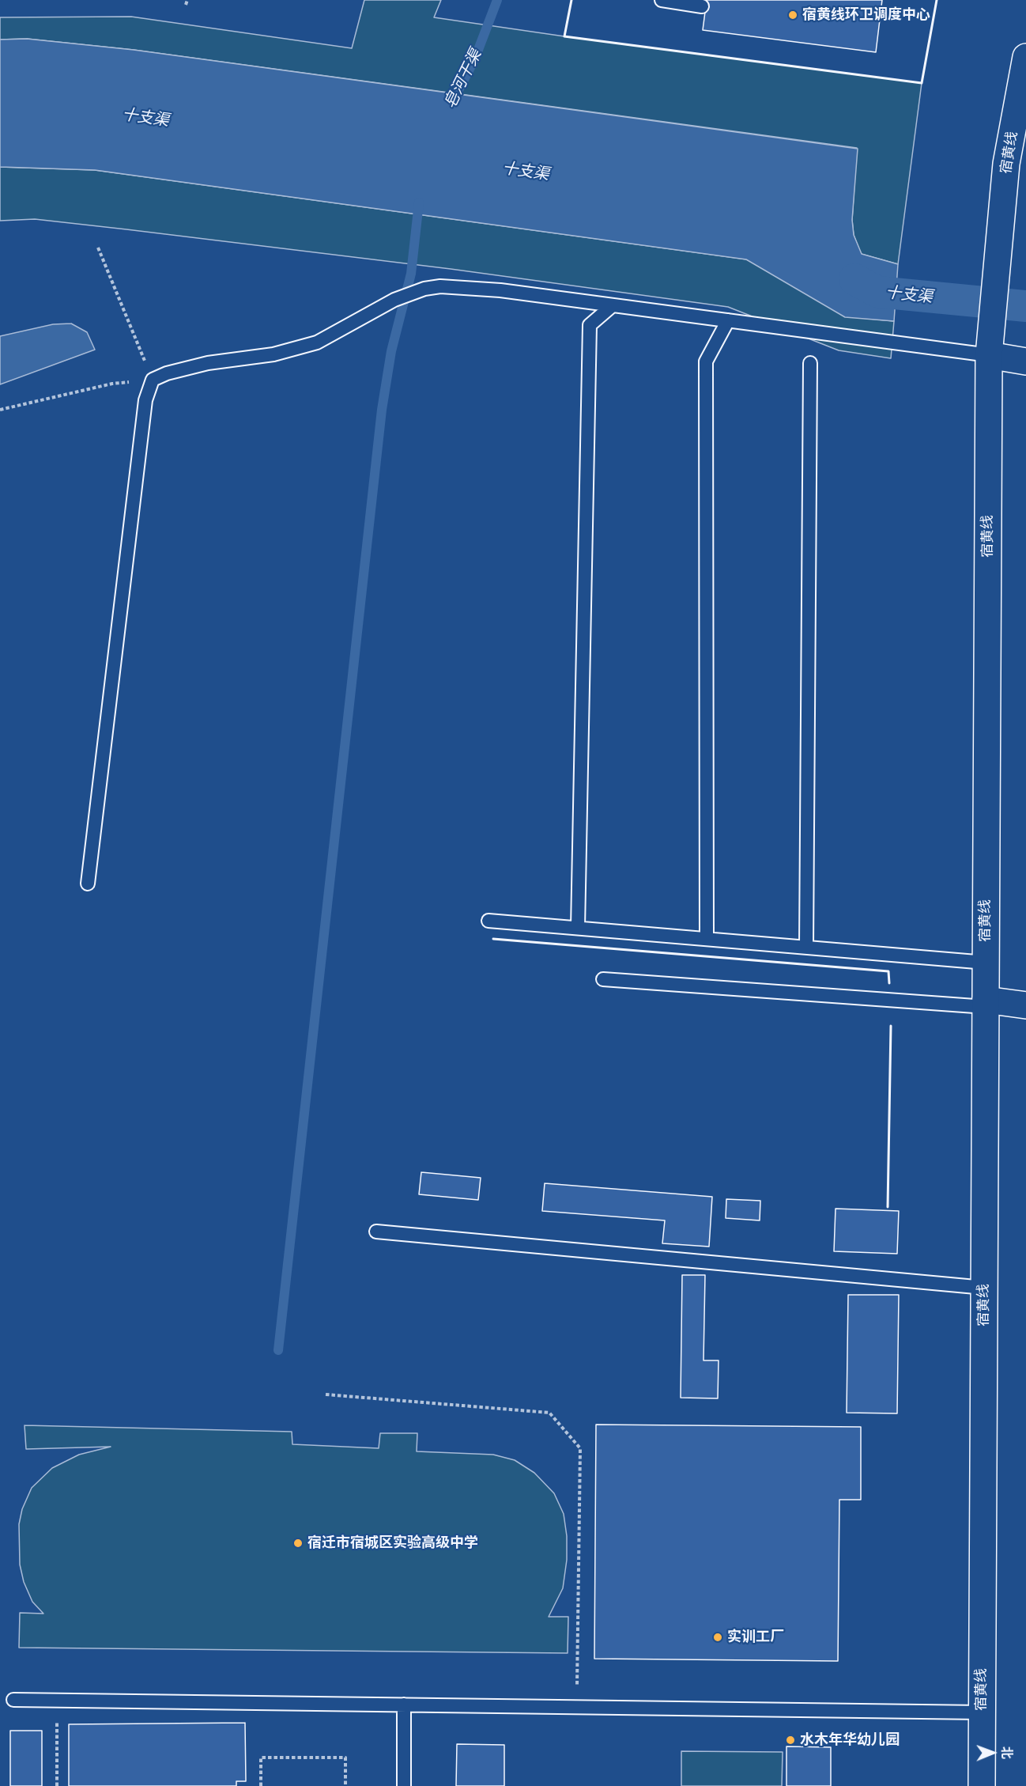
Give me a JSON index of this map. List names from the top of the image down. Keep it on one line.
{"streets":{"main road":["宿黄线"]},"water":["皂河干渠","十支渠"],"places":["宿黄线环卫调度中心","宿迁市宿城区实验高级中学","实训工厂","水木年华幼儿园"],"north":"right"}
